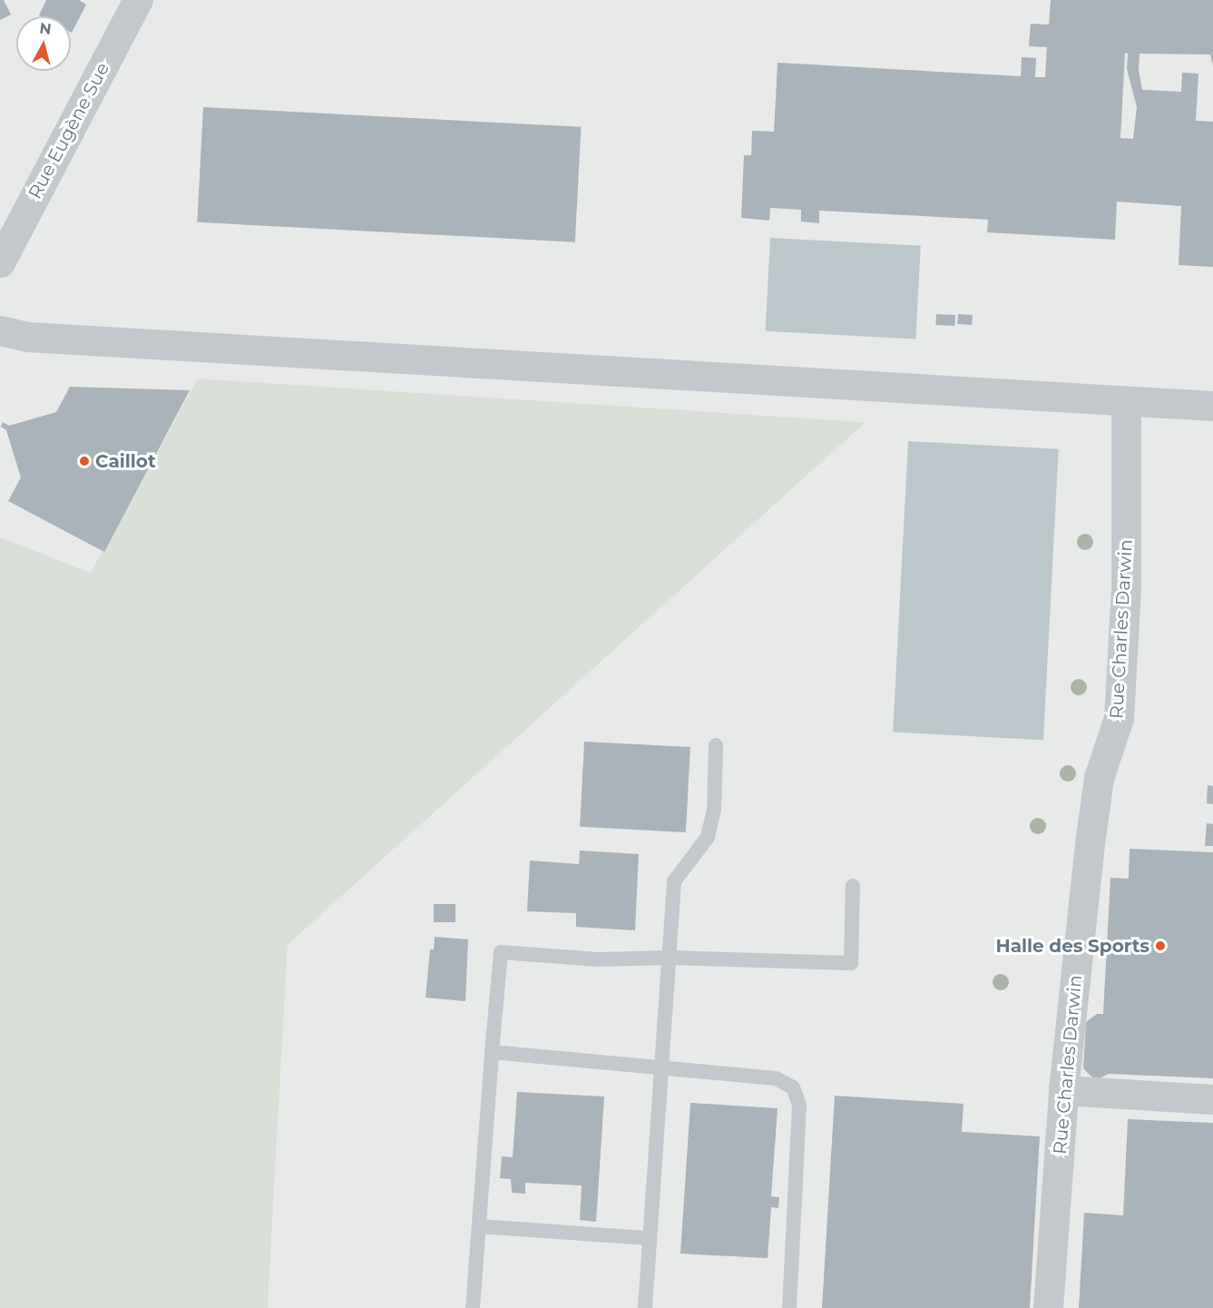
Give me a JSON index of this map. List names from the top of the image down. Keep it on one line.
{"streets":{"street":["Rue Eugène Sue","Rue Charles Darwin"]},"places":["Caillot","Halle des Sports"],"north":"top"}
